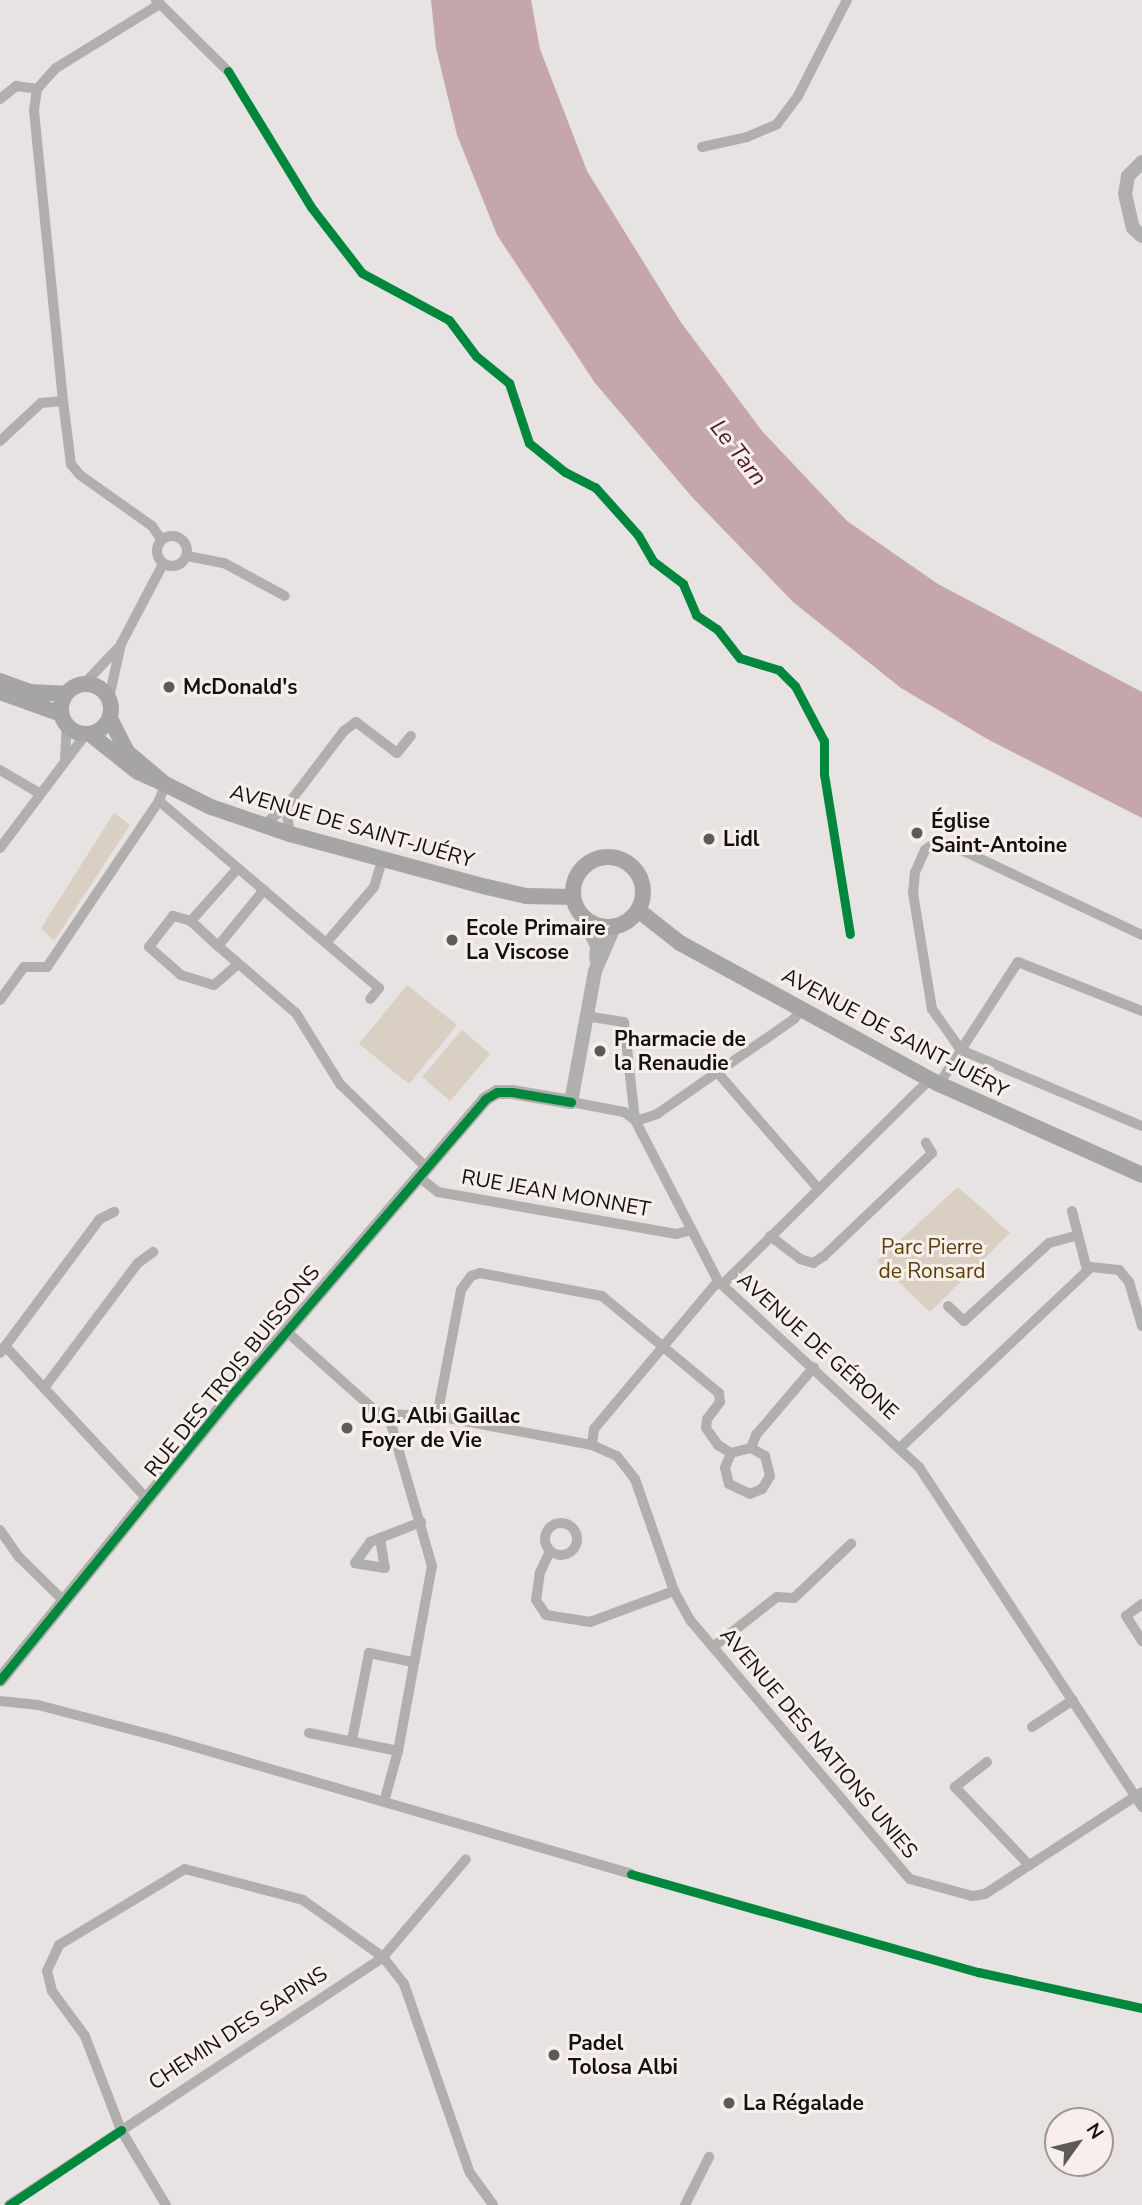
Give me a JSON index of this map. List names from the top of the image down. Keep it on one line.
{"streets":{"main road":["AVENUE DE SAINT-JUÉRY"],"street":["RUE JEAN MONNET","AVENUE DE GÉRONE","RUE DES TROIS BUISSONS","AVENUE DES NATIONS UNIES","CHEMIN DES SAPINS"]},"crossings":[["RUE JEAN MONNET","AVENUE DE GÉRONE"],["RUE JEAN MONNET","RUE DES TROIS BUISSONS"],["AVENUE DE GÉRONE","AVENUE DES NATIONS UNIES"]],"water":["Le Tarn"],"parks":["Parc Pierre de Ronsard"],"places":["McDonald's","Église Saint-Antoine","Lidl","Ecole Primaire La Viscose","Pharmacie de la Renaudie","U.G. Albi Gaillac Foyer de Vie","Padel Tolosa Albi","La Régalade"],"north":"top right"}
